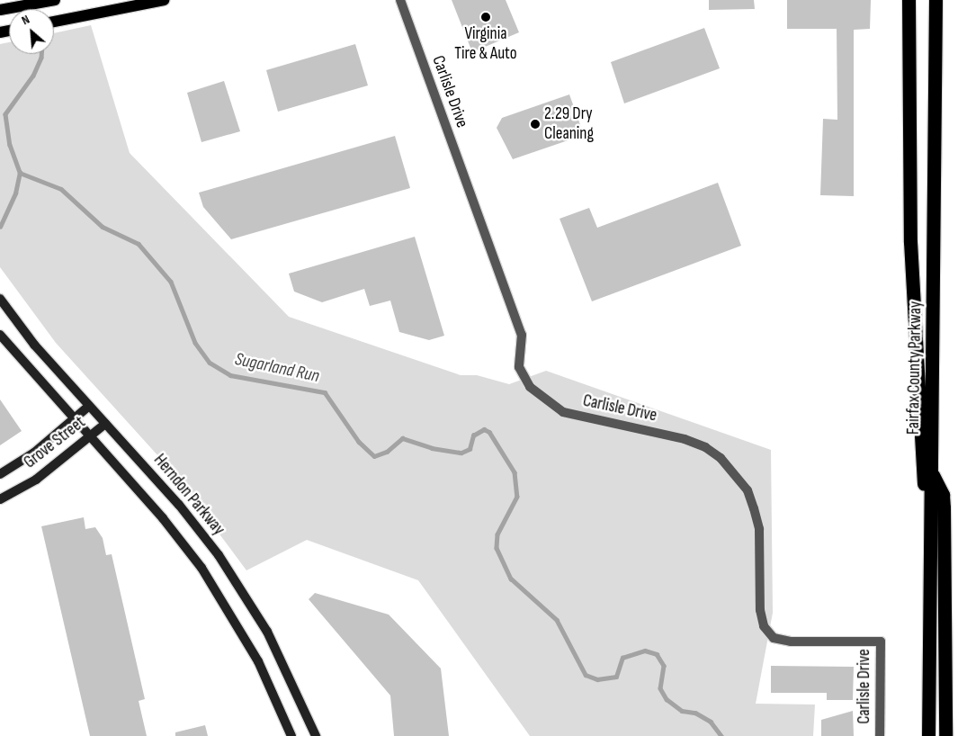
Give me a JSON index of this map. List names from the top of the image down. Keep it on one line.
{"streets":{"highway":["Fairfax County Parkway"],"main road":["Grove Street","Herndon Parkway"],"street":["Carlisle Drive"]},"crossings":[["Grove Street","Herndon Parkway"]],"water":["Sugarland Run"],"places":["Virginia Tire & Auto","2.29 Dry Cleaning"],"north":"top left"}
